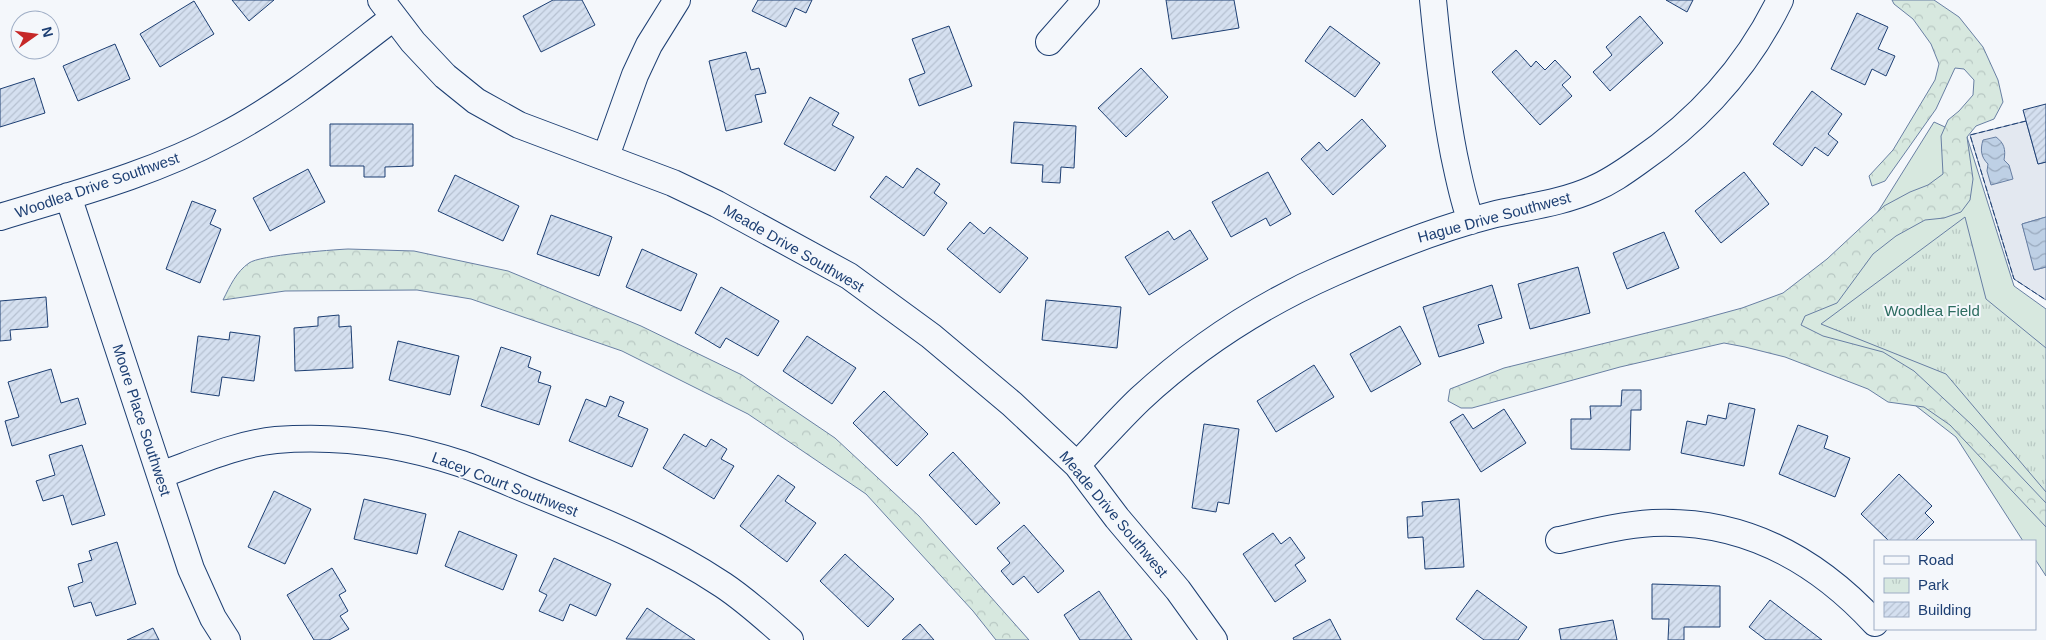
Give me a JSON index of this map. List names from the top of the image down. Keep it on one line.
{"streets":{"street":["Woodlea Drive Southwest","Hague Drive Southwest","Meade Drive Southwest","Moore Place Southwest","Lacey Court Southwest"]},"crossings":[["Woodlea Drive Southwest","Meade Drive Southwest"],["Woodlea Drive Southwest","Moore Place Southwest"],["Hague Drive Southwest","Meade Drive Southwest"],["Moore Place Southwest","Lacey Court Southwest"]],"parks":["Woodlea Field"],"legend":["Road","Park","Building"],"north":"right"}
